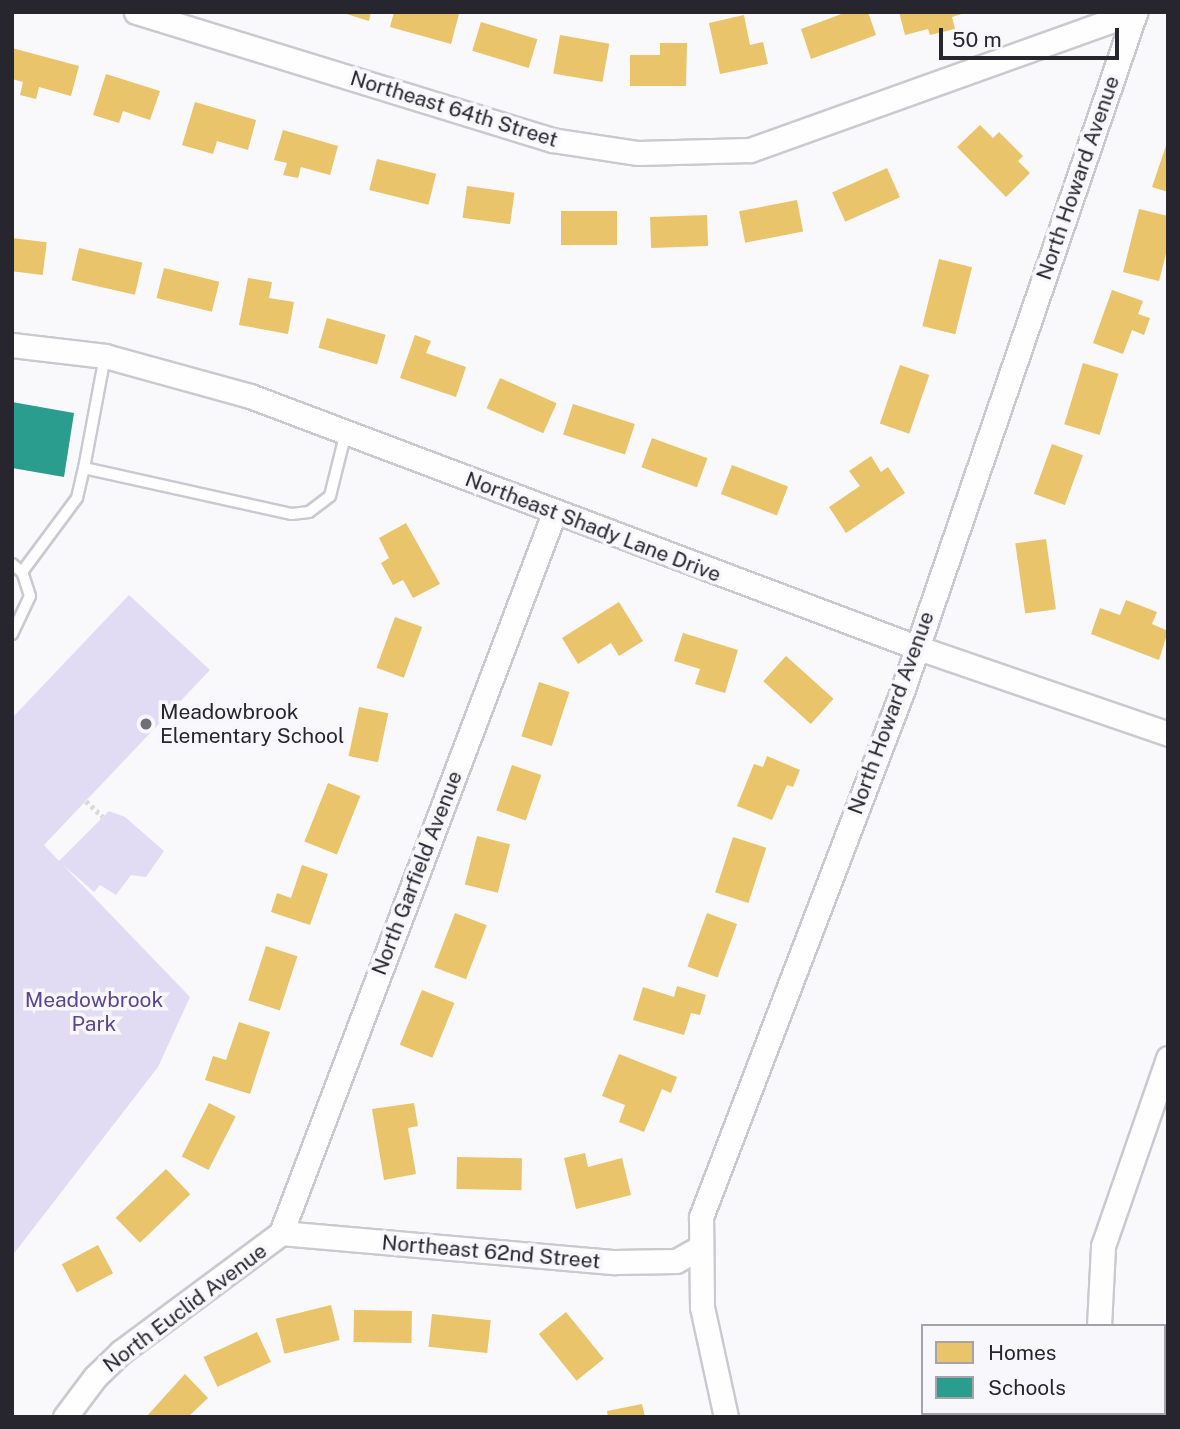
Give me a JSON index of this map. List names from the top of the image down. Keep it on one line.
{"streets":{"street":["Northeast 64th Street","North Howard Avenue","Northeast Shady Lane Drive","North Garfield Avenue","Northeast 62nd Street","North Euclid Avenue"]},"crossings":[["Northeast 64th Street","North Howard Avenue"],["North Howard Avenue","Northeast Shady Lane Drive"],["North Howard Avenue","Northeast 62nd Street"],["Northeast Shady Lane Drive","North Garfield Avenue"],["North Garfield Avenue","Northeast 62nd Street"],["North Garfield Avenue","North Euclid Avenue"],["Northeast 62nd Street","North Euclid Avenue"]],"parks":["Meadowbrook Park"],"places":["Meadowbrook Elementary School"],"legend":["Homes","Schools"],"scale_bar":"50 m"}
